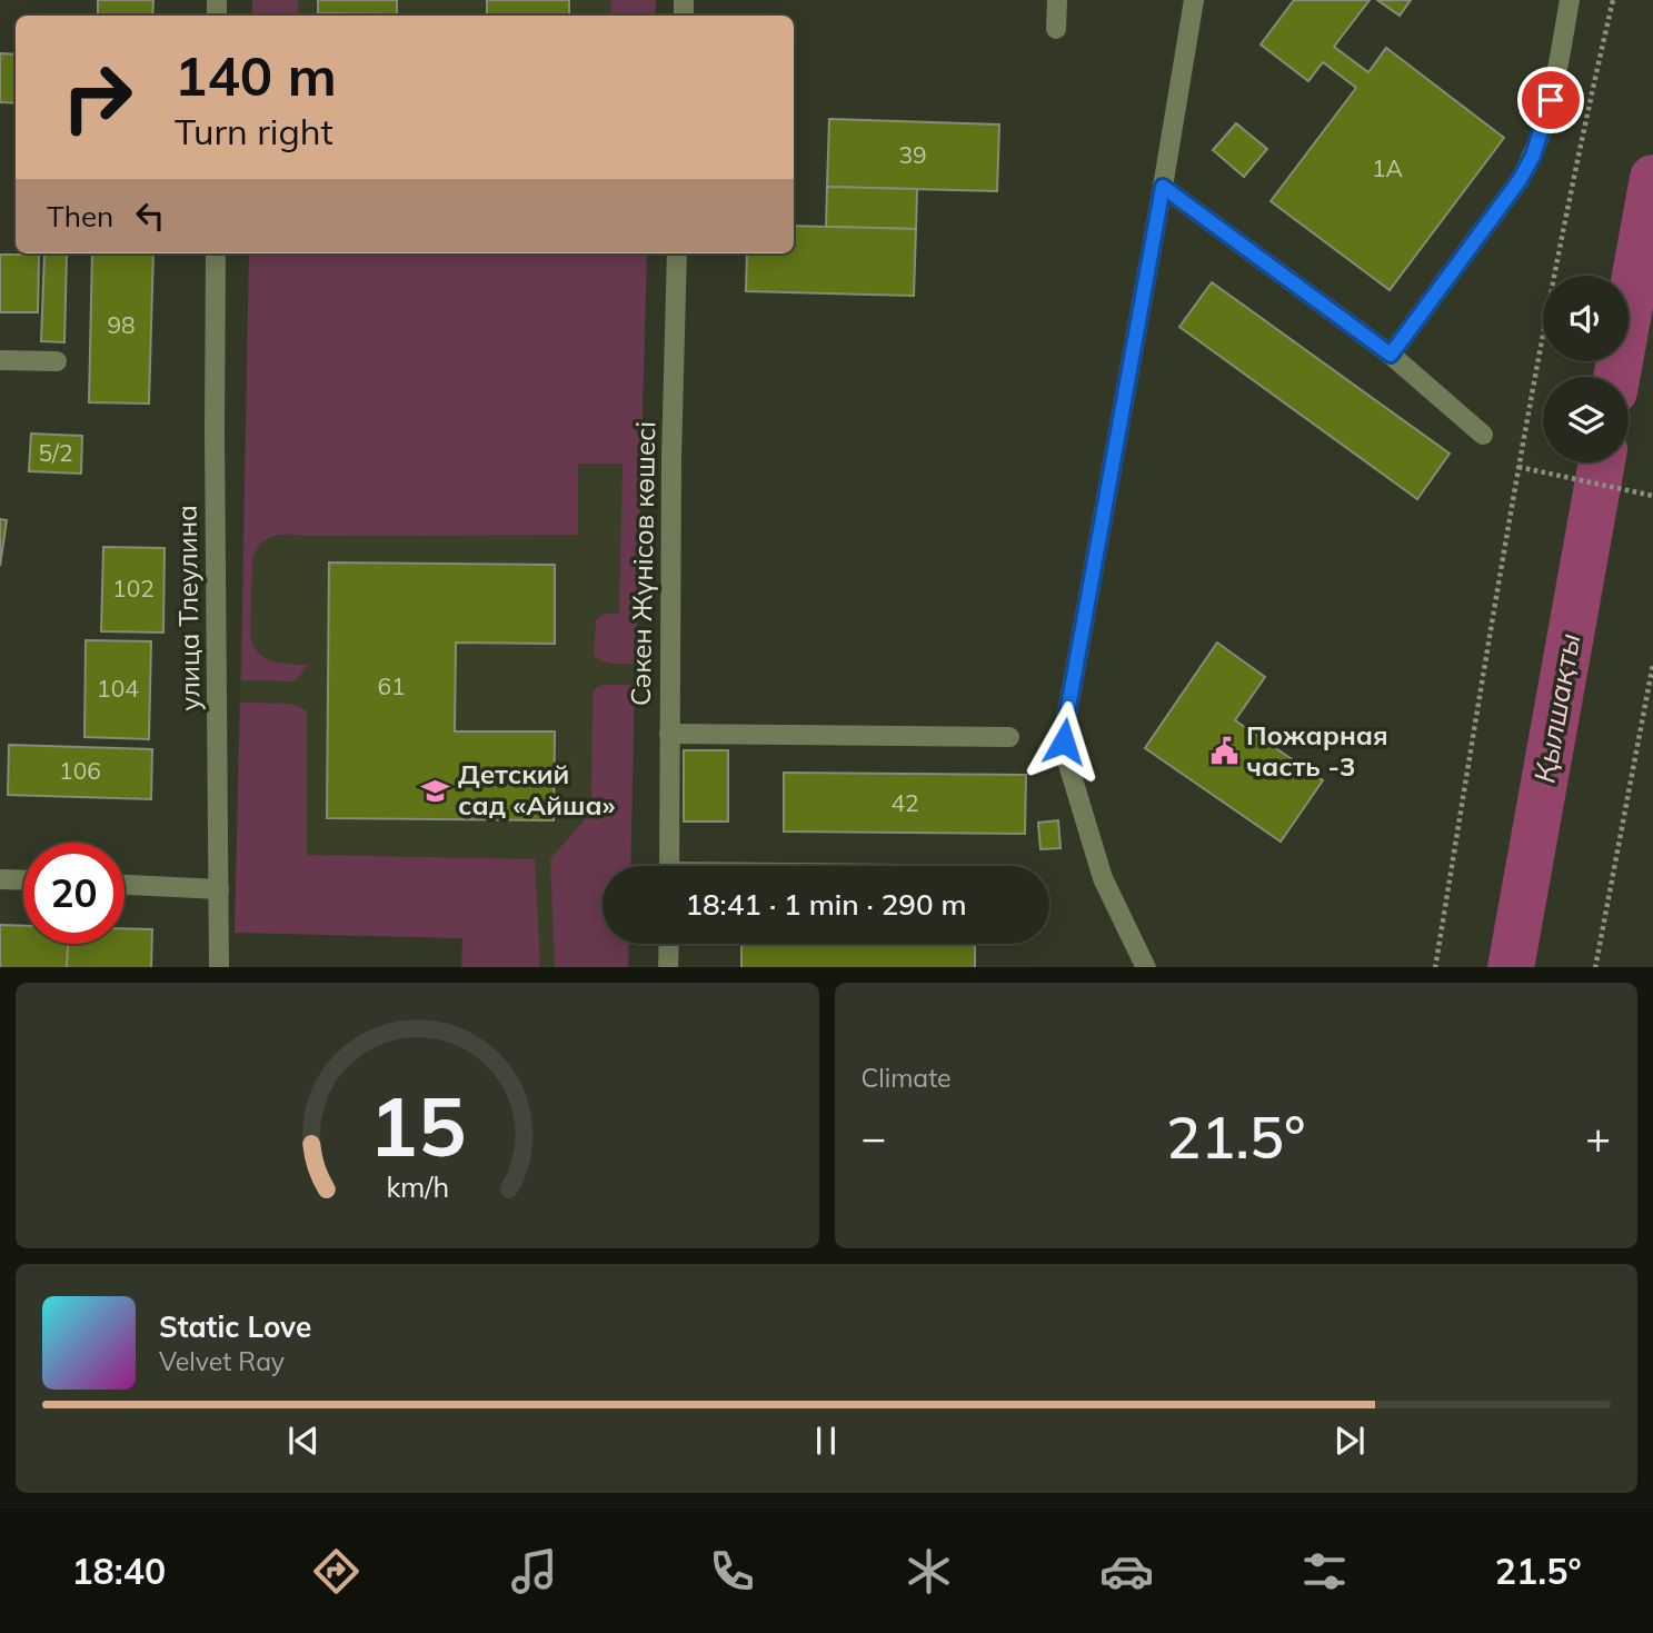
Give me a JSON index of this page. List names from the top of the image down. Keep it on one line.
{"streets":{"street":["Сәкен Жүнісов көшесі","улица Тлеулина"]},"water":["Қылшақты"],"places":{"public building":["Пожарная часть -3"],"school or university":["Детский сад «Айша»"]},"house_numbers":["39","1А","98","5/2","102","61","104","106","42"],"page":{"turn":["140 m","Turn right"],"then":"Then","limit":"20","trip":"18:41 · 1 min · 290 m","tile":"Climate","heat":["−","21.5°","+"],"song":["Static Love","Velvet Ray"],"tabs":["18:40","21.5°"],"gauge":["15","km/h"]}}
